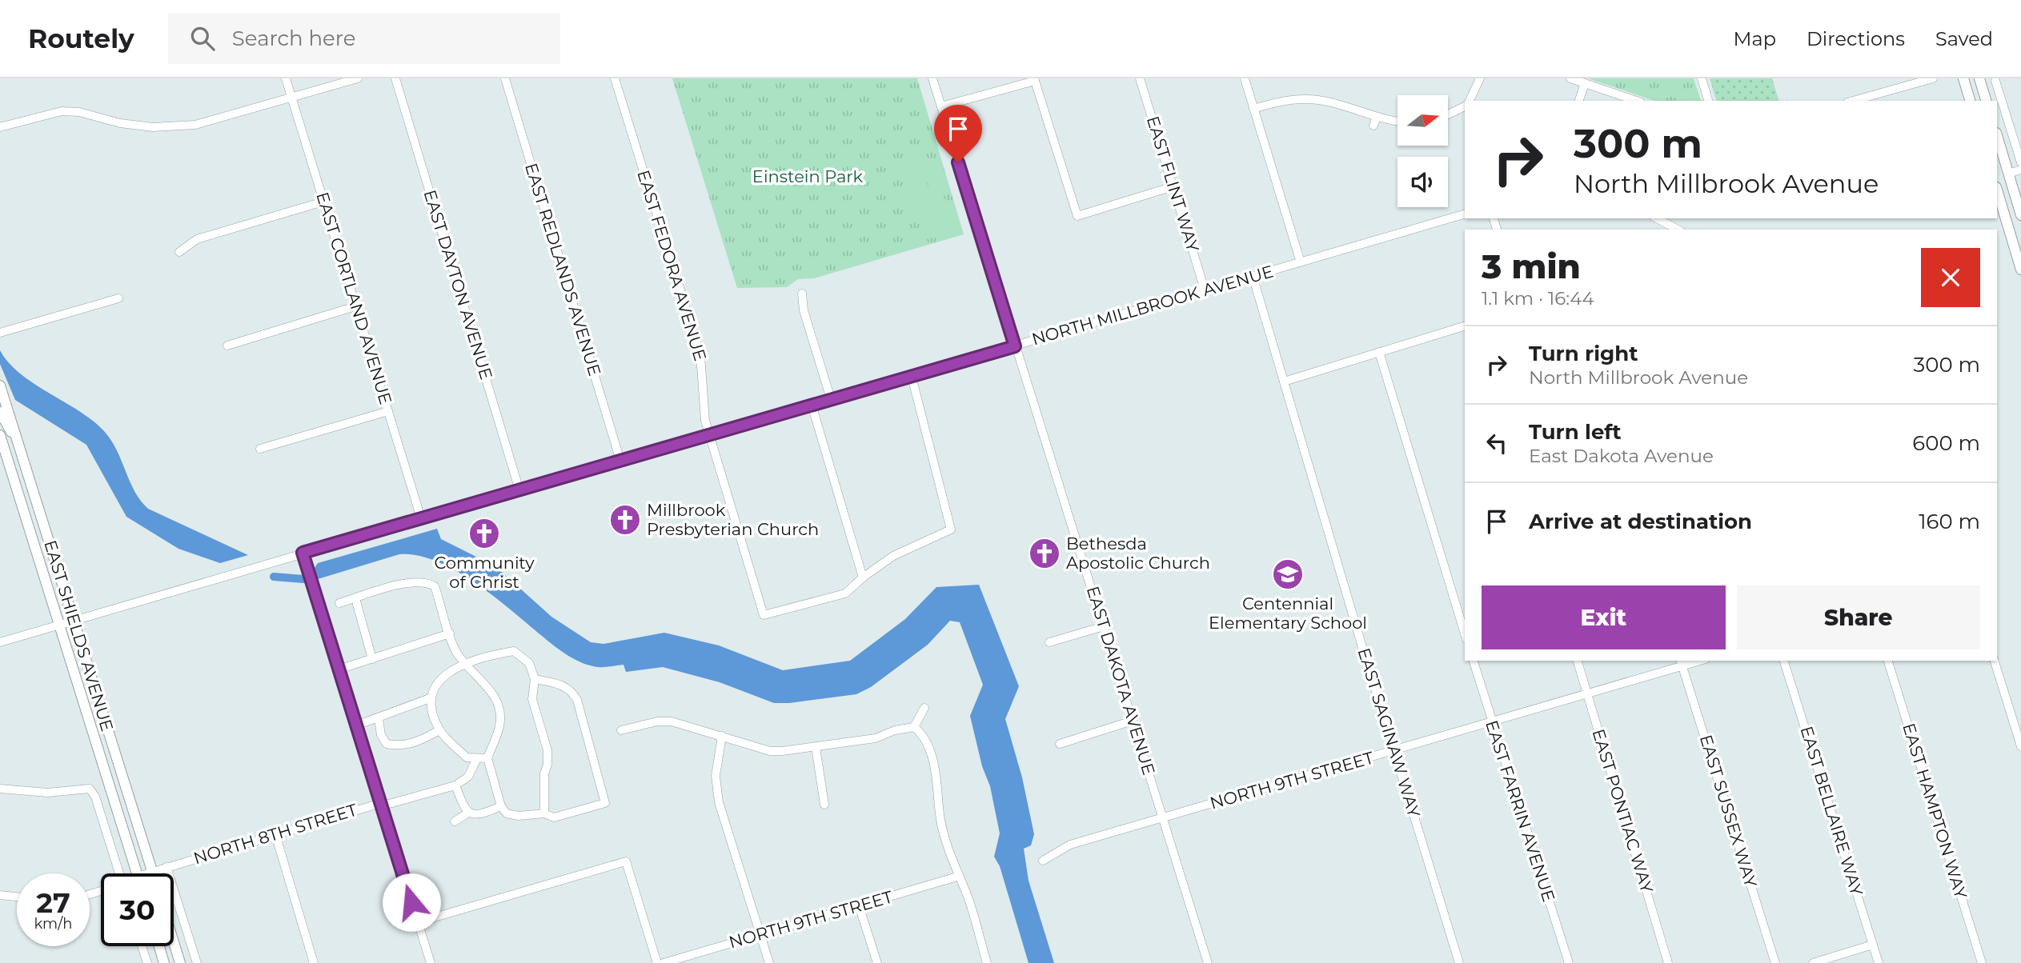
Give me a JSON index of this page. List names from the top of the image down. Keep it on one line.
{"streets":{"main road":["EAST SHIELDS AVENUE"],"street":["EAST FLINT WAY","EAST FEDORA AVENUE","EAST REDLANDS AVENUE","EAST DAYTON AVENUE","EAST CORTLAND AVENUE","NORTH MILLBROOK AVENUE","EAST DAKOTA AVENUE","EAST SAGINAW WAY","NORTH 9TH STREET","EAST FARRIN AVENUE","EAST PONTIAC WAY","EAST SUSSEX WAY","EAST BELLAIRE WAY","EAST HAMPTON WAY","NORTH 8TH STREET"]},"crossings":[["EAST FLINT WAY","NORTH MILLBROOK AVENUE"],["EAST FEDORA AVENUE","NORTH MILLBROOK AVENUE"],["EAST REDLANDS AVENUE","NORTH MILLBROOK AVENUE"],["EAST DAYTON AVENUE","NORTH MILLBROOK AVENUE"],["EAST CORTLAND AVENUE","NORTH MILLBROOK AVENUE"],["NORTH MILLBROOK AVENUE","EAST SHIELDS AVENUE"],["NORTH MILLBROOK AVENUE","EAST DAKOTA AVENUE"],["NORTH MILLBROOK AVENUE","EAST SAGINAW WAY"],["EAST SHIELDS AVENUE","NORTH 8TH STREET"],["EAST DAKOTA AVENUE","NORTH 9TH STREET"],["EAST SAGINAW WAY","NORTH 9TH STREET"],["NORTH 9TH STREET","EAST FARRIN AVENUE"],["NORTH 9TH STREET","EAST PONTIAC WAY"],["NORTH 9TH STREET","EAST SUSSEX WAY"]],"parks":["Einstein Park"],"places":{"church":["Millbrook Presbyterian Church","Community of Christ","Bethesda Apostolic Church"],"school or university":["Centennial Elementary School"]},"north":"right","page":{"header":"Routely","search":"Search here","nav":["Map","Directions","Saved"],"turn":["300 m","North Millbrook Avenue"],"heading":["3 min","1.1 km · 16:44"],"list":[{"name":"Turn right","note":"North Millbrook Avenue","value":"300 m"},{"name":"Turn left","note":"East Dakota Avenue","value":"600 m"},{"name":"Arrive at destination","value":"160 m"}],"buttons":["Exit","Share"],"speed":"27 km/h","limit":"30"}}
